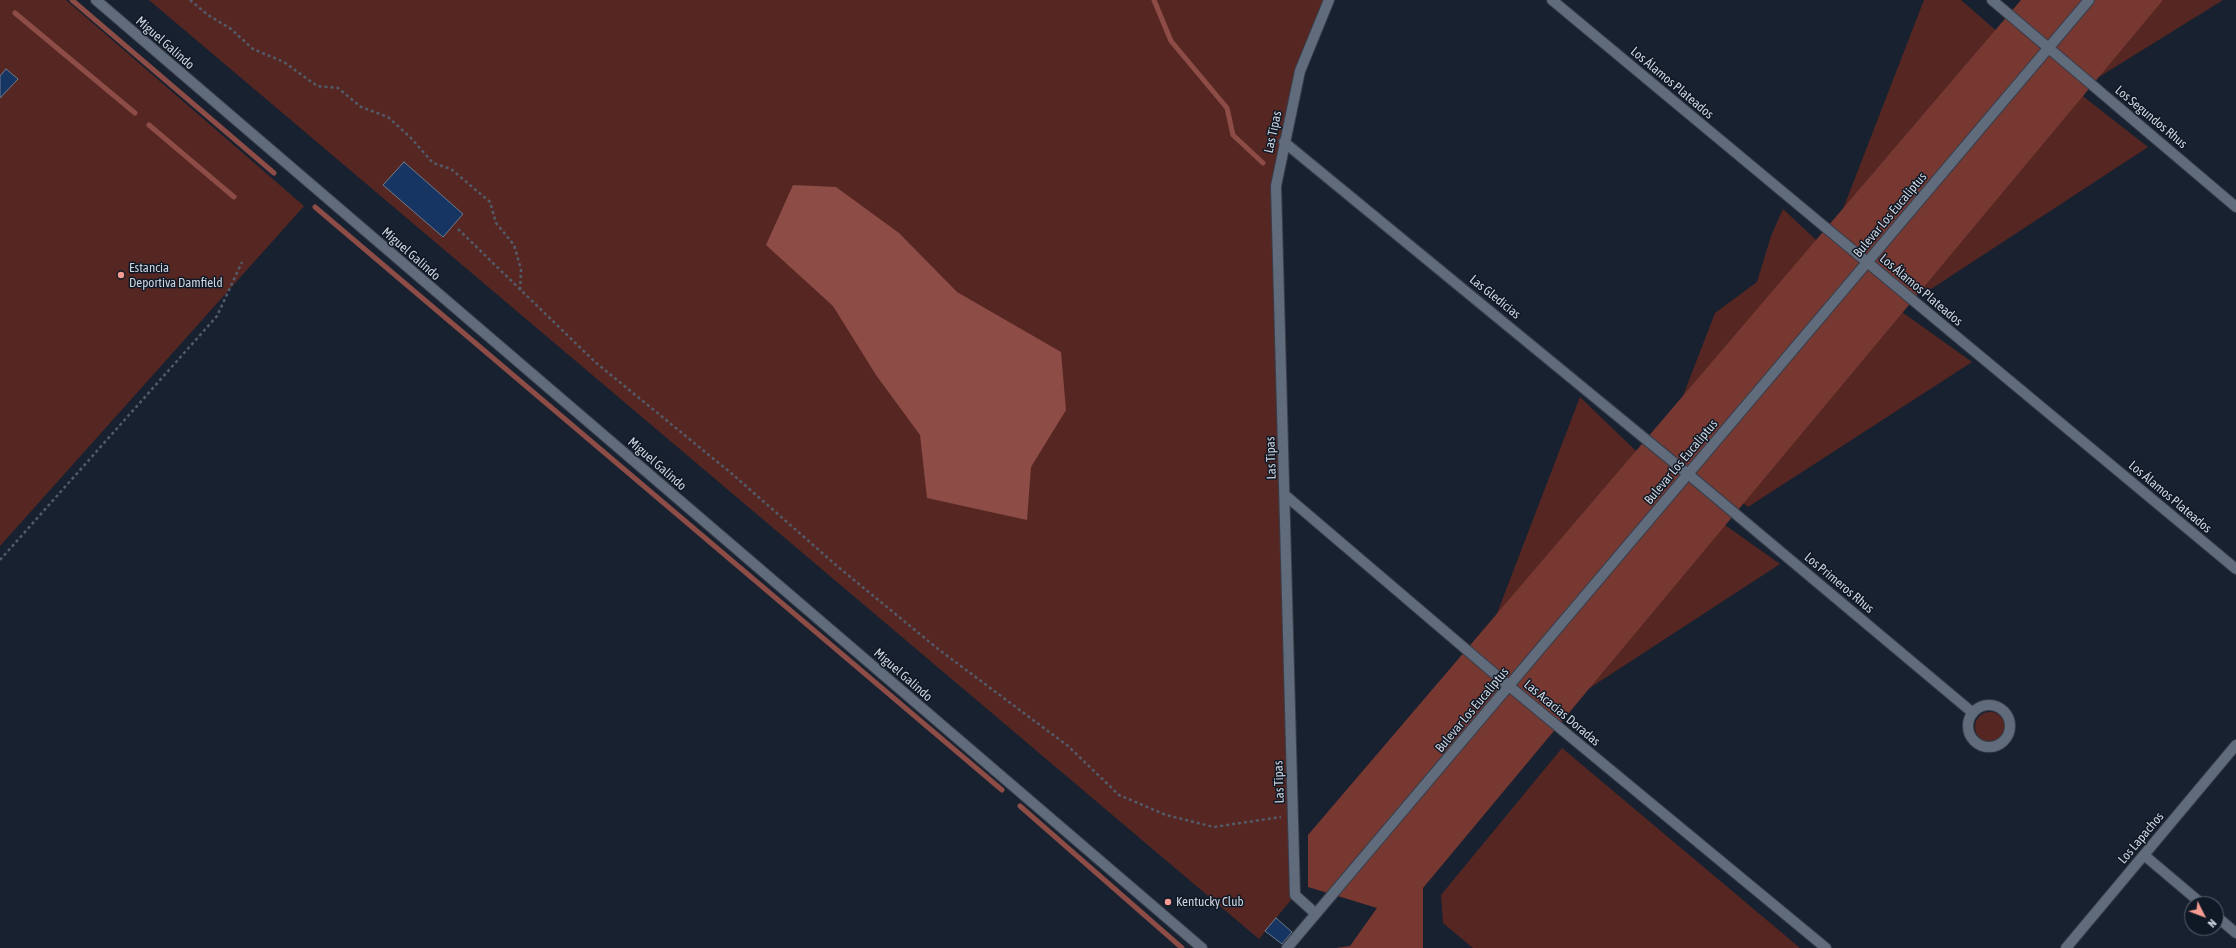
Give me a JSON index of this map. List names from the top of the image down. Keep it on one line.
{"streets":{"street":["Miguel Galindo","Los Álamos Plateados","Los Segundos Rhus","Las Tipas","Bulevar Los Eucaliptus","Las Gledicias","Los Primeros Rhus","Las Acacias Doradas","Los Lapachos"]},"crossings":[["Los Álamos Plateados","Bulevar Los Eucaliptus"],["Los Segundos Rhus","Bulevar Los Eucaliptus"],["Las Tipas","Bulevar Los Eucaliptus"],["Las Tipas","Las Gledicias"],["Las Tipas","Las Acacias Doradas"],["Bulevar Los Eucaliptus","Las Gledicias"],["Bulevar Los Eucaliptus","Los Primeros Rhus"],["Bulevar Los Eucaliptus","Las Acacias Doradas"],["Las Gledicias","Los Primeros Rhus"]],"places":["Estancia Deportiva Damfield","Kentucky Club"],"north":"bottom right"}
